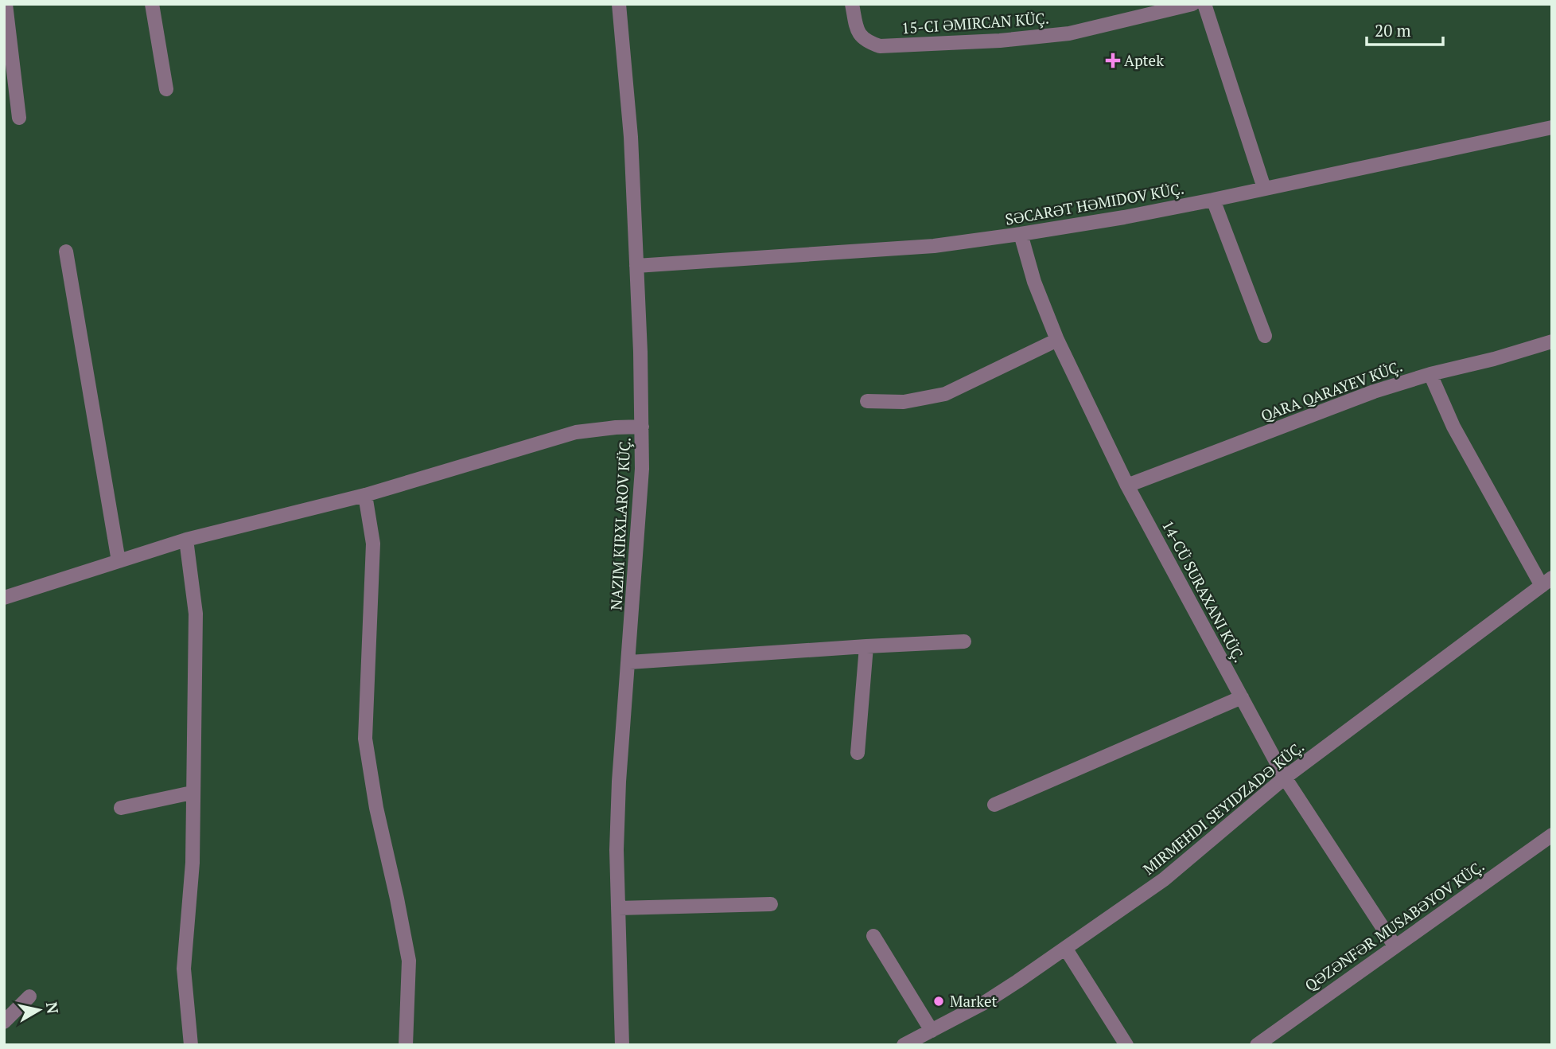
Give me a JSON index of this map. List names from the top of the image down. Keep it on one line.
{"streets":{"street":["15-CI ƏMIRCAN KÜÇ.","SƏCARƏT HƏMIDOV KÜÇ.","QARA QARAYEV KÜÇ.","MIRMEHDI SEYIDZADƏ KÜÇ.","QƏZƏNFƏR MUSABƏYOV KÜÇ."]},"places":{"health":["Aptek"],"other":["Market"]},"scale_bar":"20 m","north":"right"}
